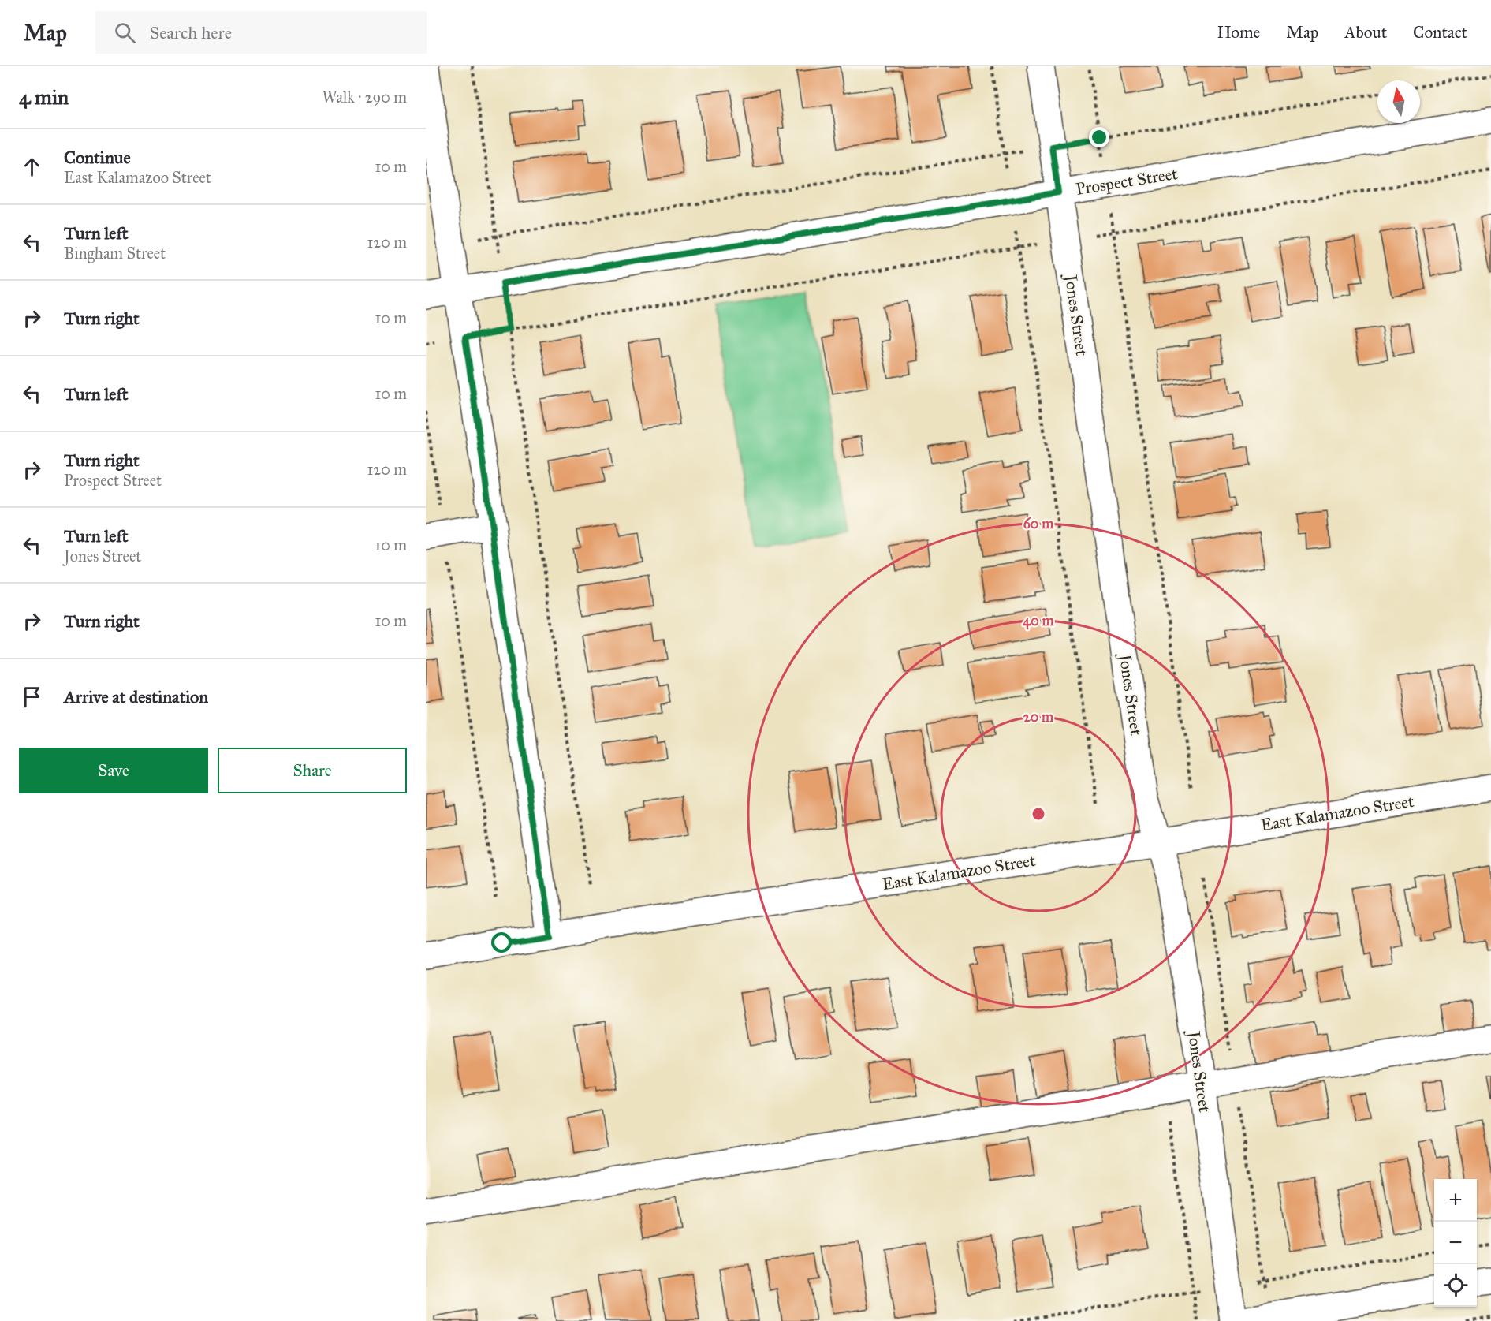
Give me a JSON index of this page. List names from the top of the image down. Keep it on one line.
{"streets":{"street":["Prospect Street","Jones Street","East Kalamazoo Street"]},"crossings":[["Prospect Street","Jones Street"],["Jones Street","East Kalamazoo Street"]],"north":"top","page":{"header":"Map","search":"Search here","nav":["Home","Map","About","Contact"],"heading":["4 min","Walk · 290 m"],"list":[["Continue","East Kalamazoo Street","10 m"],["Turn left","Bingham Street","120 m"],["Turn right","10 m"],["Turn left","10 m"],["Turn right","Prospect Street","120 m"],["Turn left","Jones Street","10 m"],["Turn right","10 m"],"Arrive at destination"],"buttons":["Save","Share"],"map_buttons":["+","−"]},"rings":["60 m","40 m","20 m"]}
